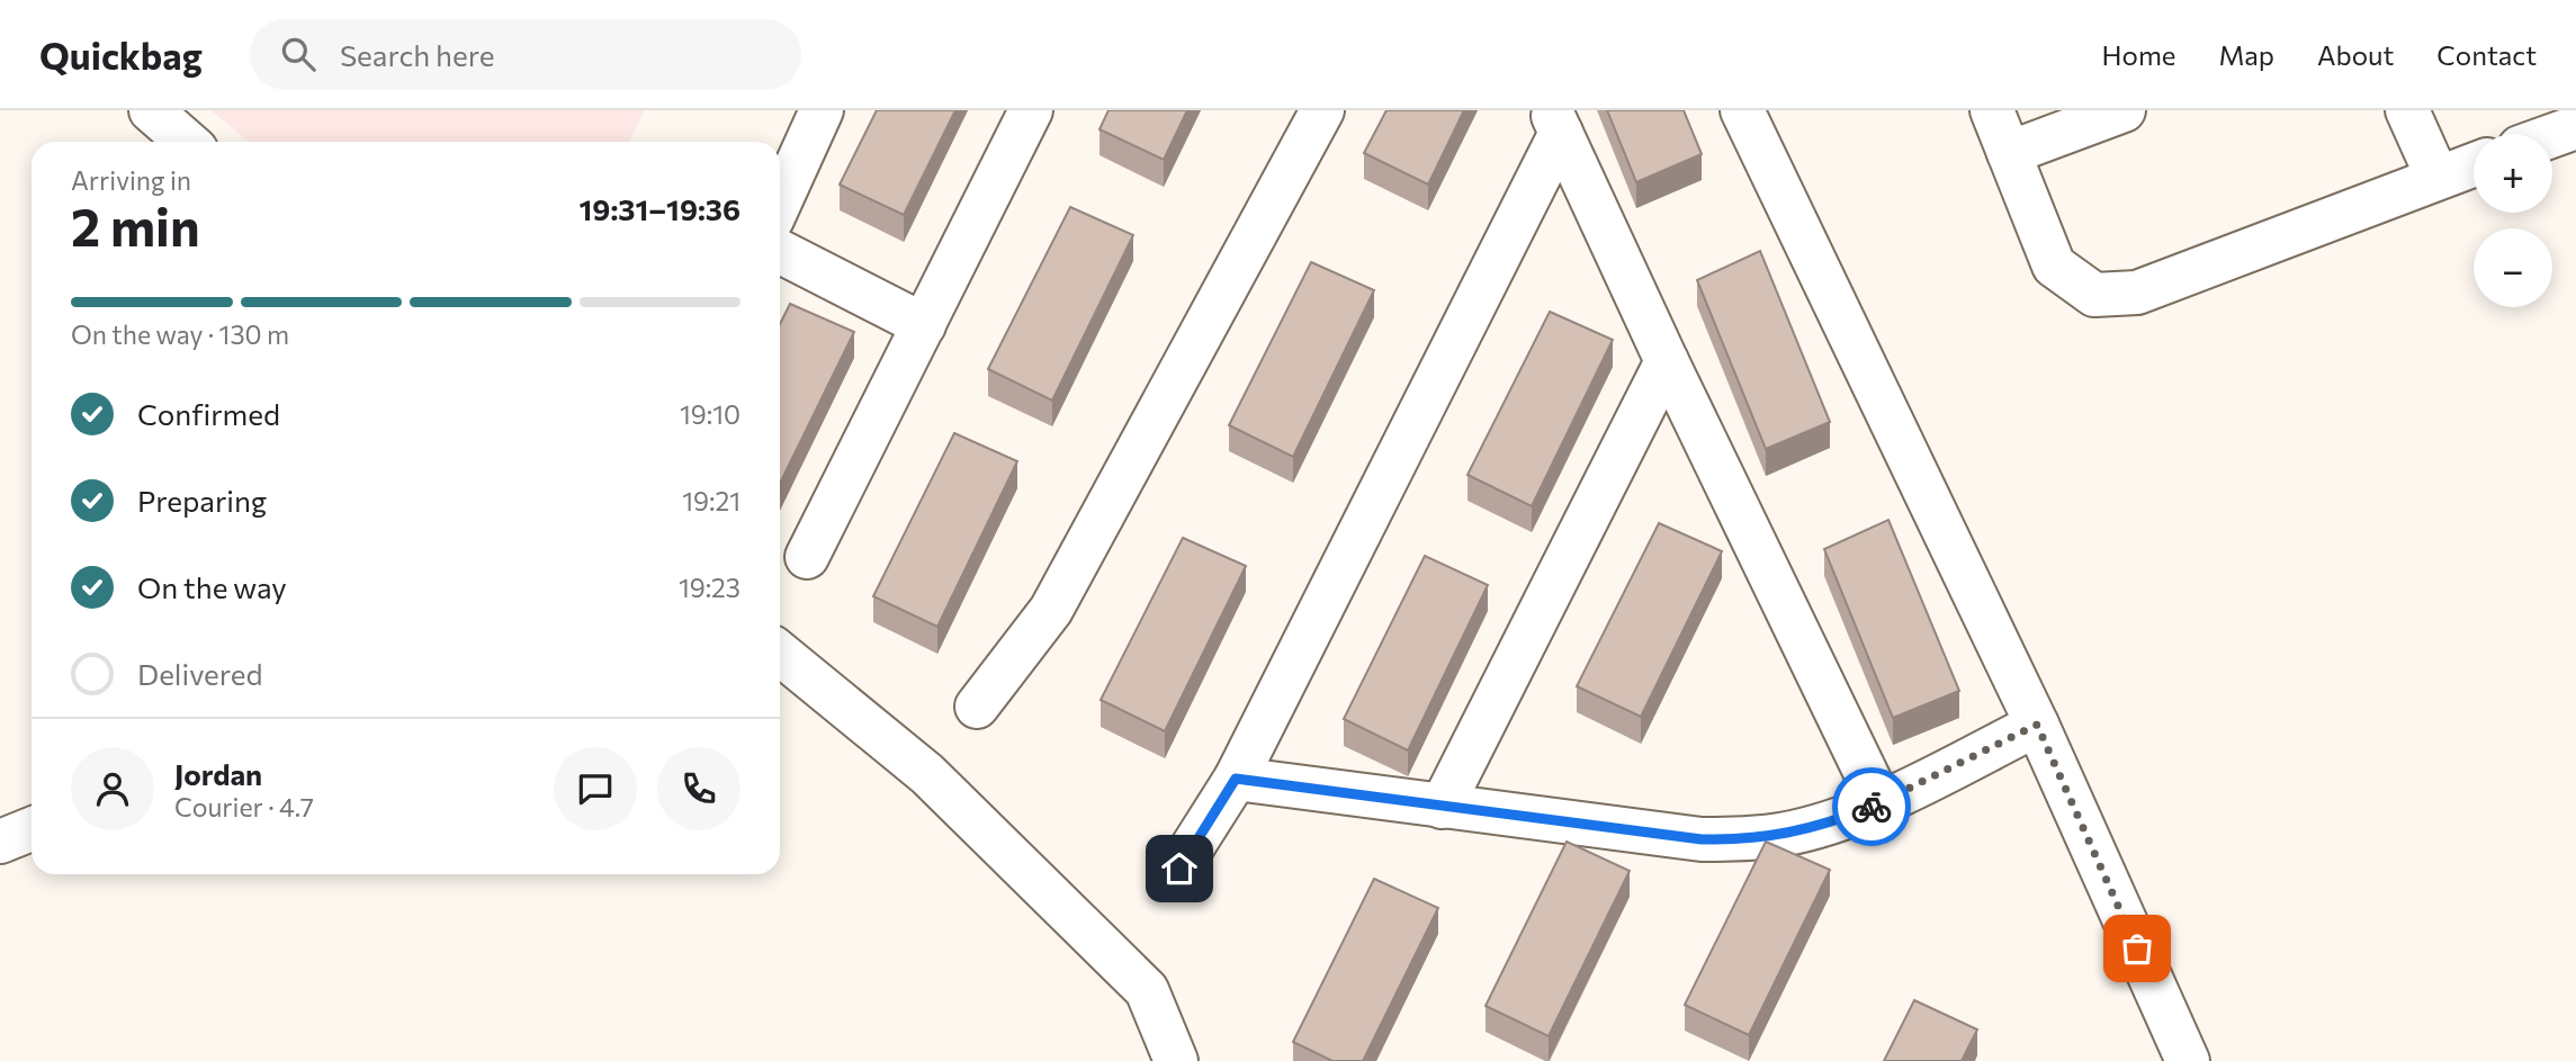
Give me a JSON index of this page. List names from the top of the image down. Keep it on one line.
{"page":{"header":"Quickbag","search":"Search here","nav":["Home","Map","About","Contact"],"map_buttons":["+","−"],"heading":["2 min","Arriving in","19:31–19:36"],"panel":["Jordan","Courier · 4.7"],"bar":"On the way · 130 m","list":[["Confirmed","19:10"],["Preparing","19:21"],["On the way","19:23"],"Delivered"]}}
